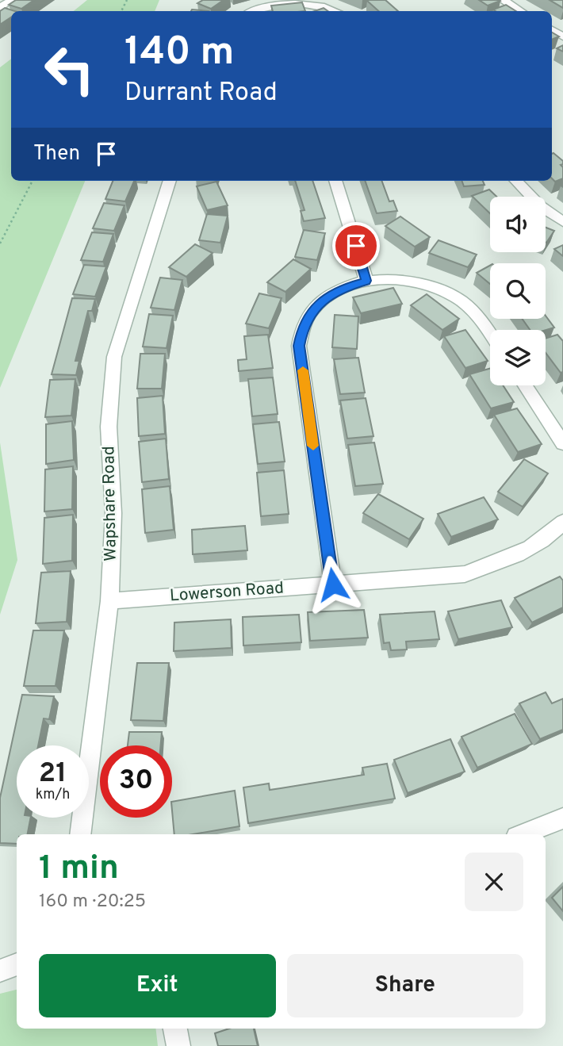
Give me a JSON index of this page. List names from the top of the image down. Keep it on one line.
{"streets":{"street":["Wapshare Road","Lowerson Road"]},"crossings":[["Wapshare Road","Lowerson Road"]],"page":{"turn":["140 m","Durrant Road"],"then":"Then","speed":"21 km/h","limit":"30","heading":["1 min","160 m · 20:25"],"buttons":["Exit","Share"]}}
